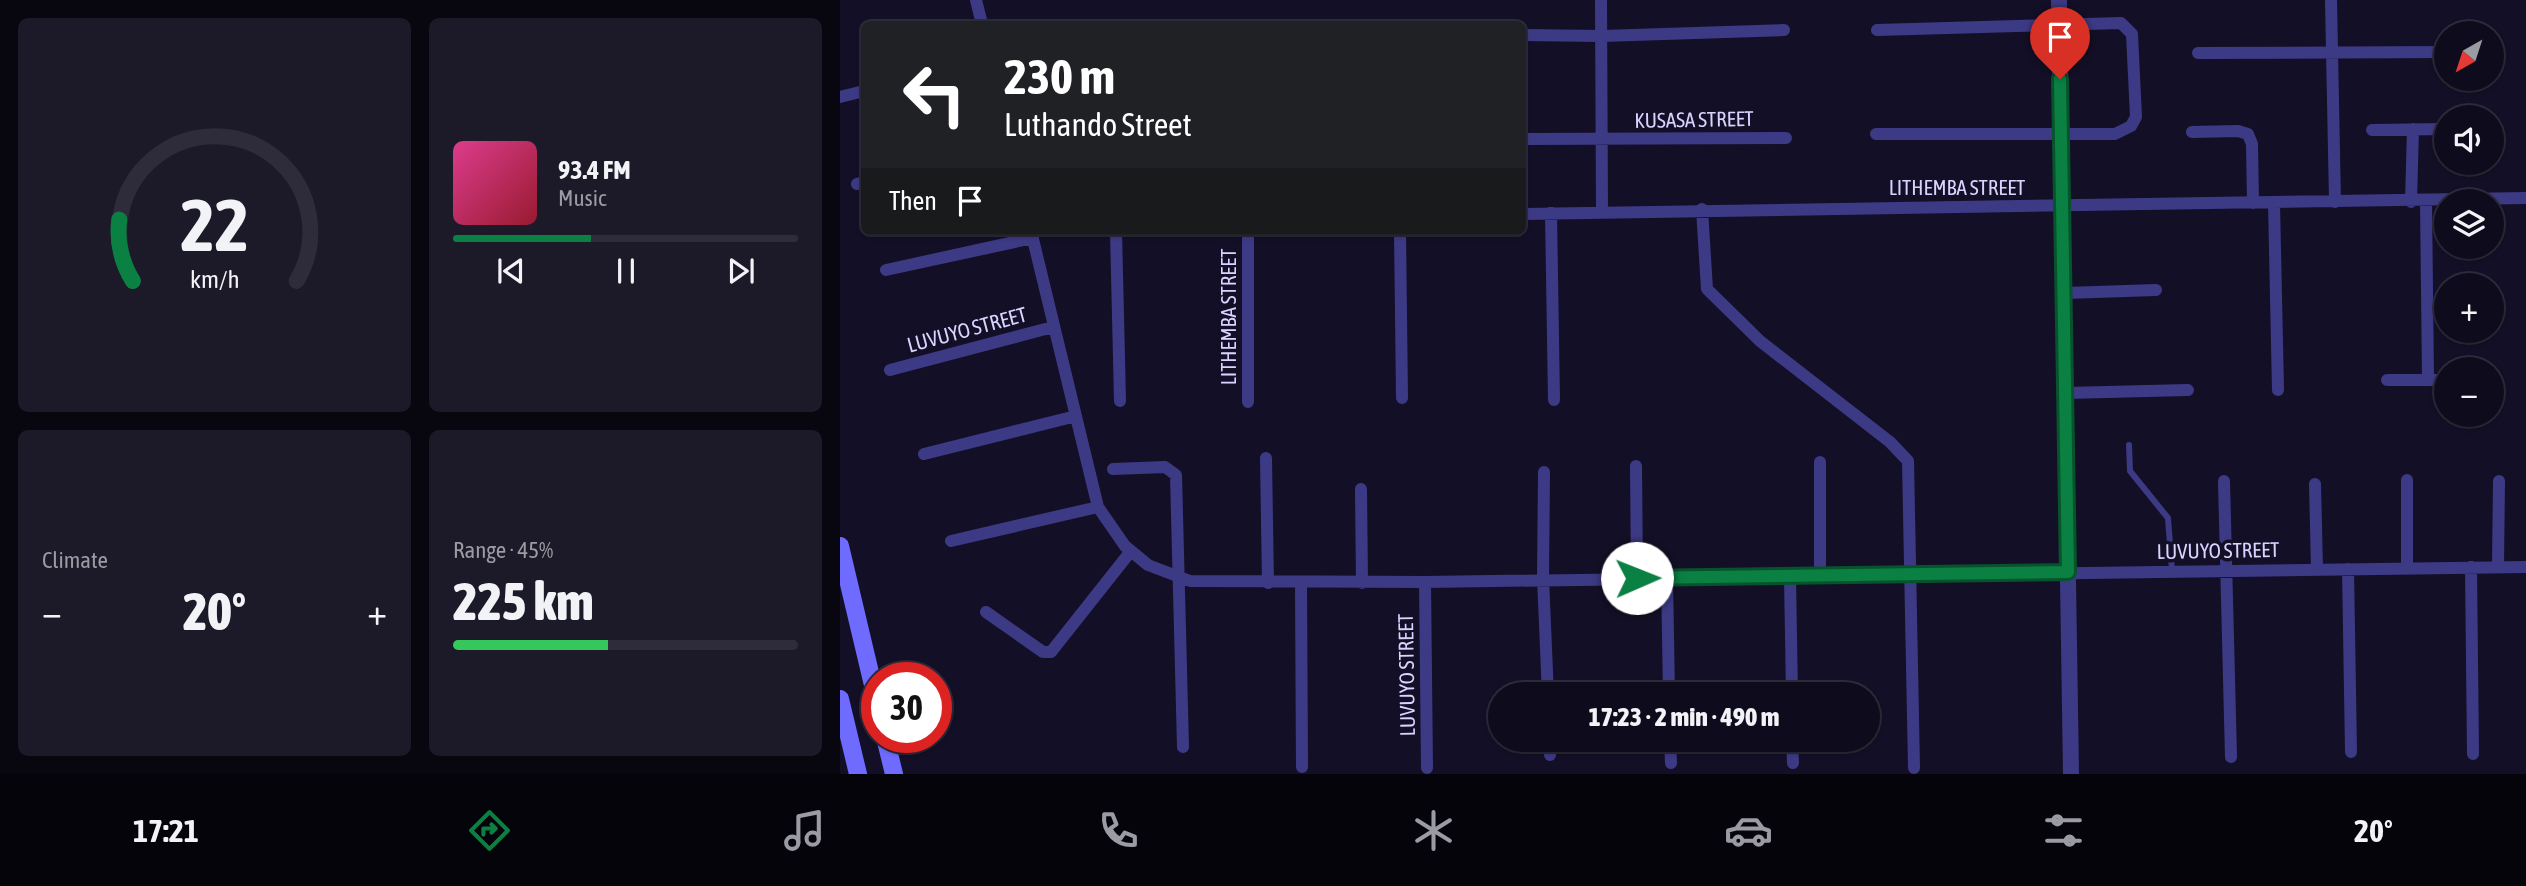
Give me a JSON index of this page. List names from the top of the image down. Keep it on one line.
{"streets":{"street":["KUSASA STREET","LITHEMBA STREET","LUVUYO STREET"]},"crossings":[["KUSASA STREET","LITHEMBA STREET"]],"north":"bottom left","page":{"map_buttons":["+","−"],"turn":["230 m","Luthando Street"],"song":["93.4 FM","Music"],"then":"Then","tile":["Climate",["Range · 45%","225 km"]],"heat":["−","20°","+"],"limit":"30","trip":"17:23 · 2 min · 490 m","tabs":["17:21","20°"],"gauge":["22","km/h"]}}
